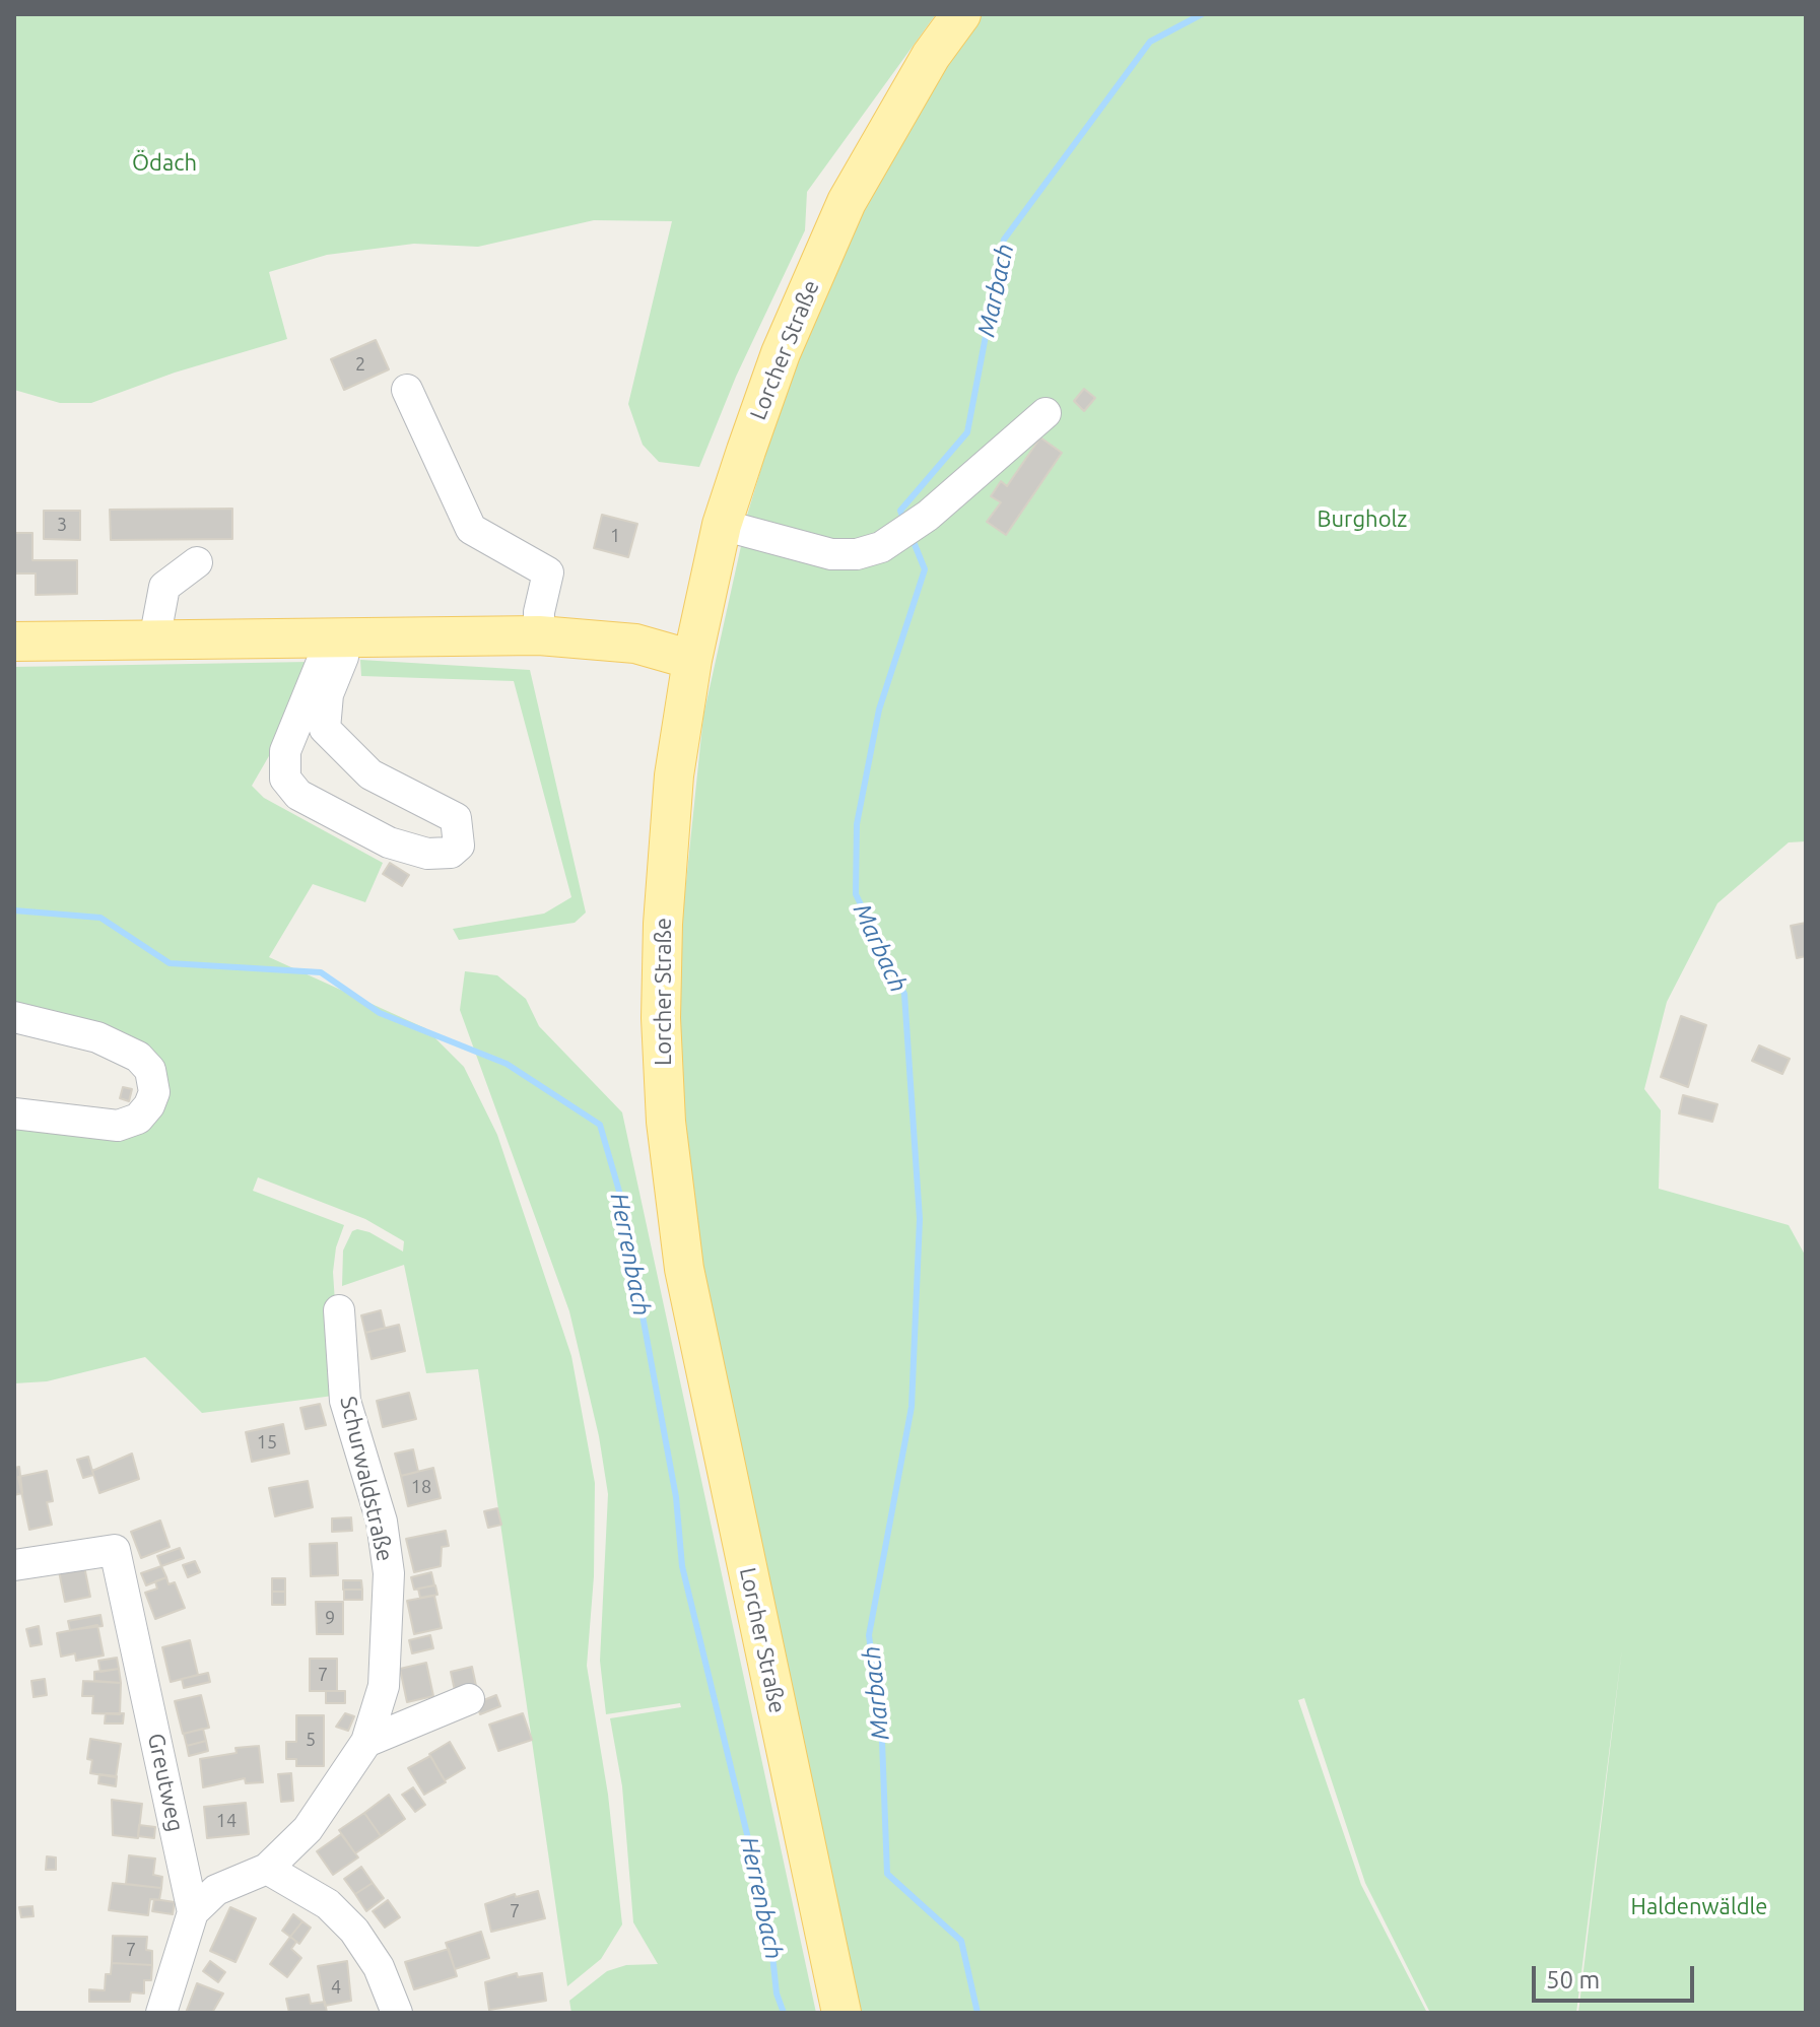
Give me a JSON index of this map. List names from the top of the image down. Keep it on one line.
{"streets":{"main road":["Lorcher Straße"],"street":["Schurwaldstraße","Greutweg"]},"crossings":[["Schurwaldstraße","Greutweg"]],"water":["Marbach","Herrenbach"],"parks":["Ödach","Burgholz","Haldenwäldle"],"house_numbers":["2","3","1","15","18","9","7","5","14","7","7","4"],"scale_bar":"50 m"}
